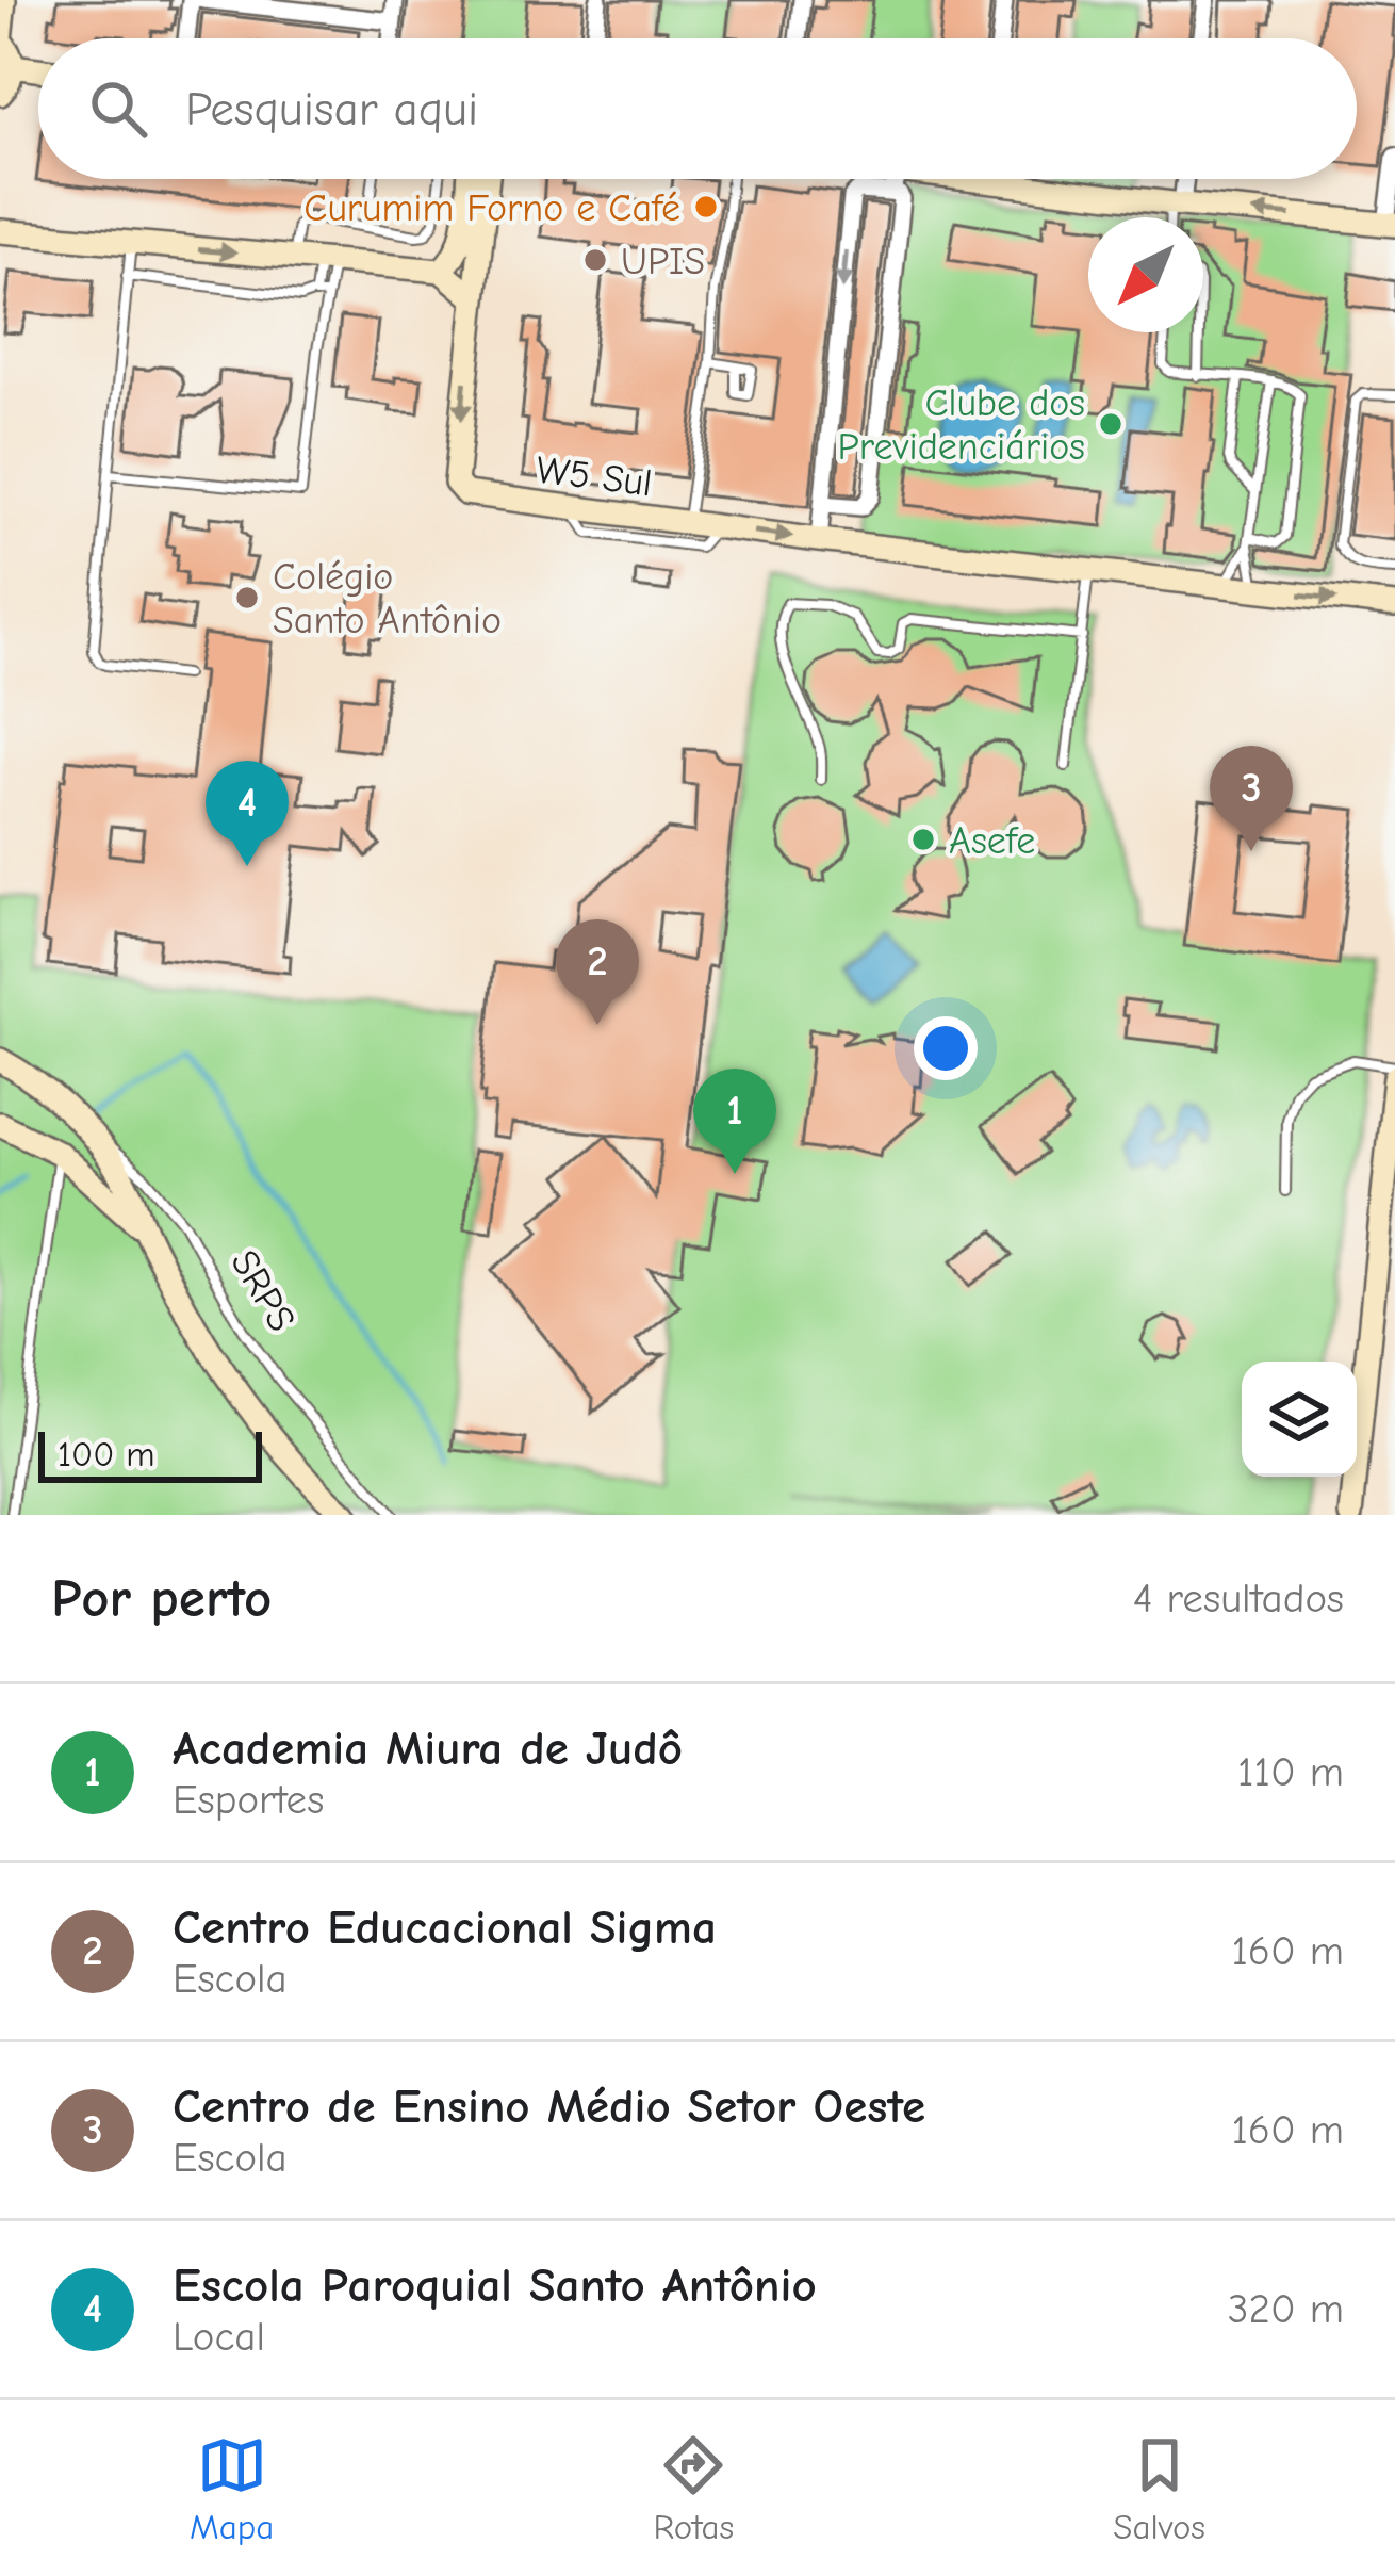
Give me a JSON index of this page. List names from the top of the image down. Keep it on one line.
{"streets":{"main road":["W5 Sul","SRPS"]},"places":["Curumim Forno e Café","UPIS","Clube dos Previdenciários","Colégio Santo Antônio","Asefe"],"scale_bar":"100 m","north":"bottom left","page":{"search":"Pesquisar aqui","pins":["3","4","2","1"],"scale":"100 m","heading":["Por perto","4 resultados"],"list":[{"mark":"1","name":"Academia Miura de Judô","note":"Esportes","value":"110 m"},{"mark":"2","name":"Centro Educacional Sigma","note":"Escola","value":"160 m"},{"mark":"3","name":"Centro de Ensino Médio Setor Oeste","note":"Escola","value":"160 m"},{"mark":"4","name":"Escola Paroquial Santo Antônio","note":"Local","value":"320 m"}],"nav":["Mapa","Rotas","Salvos"]}}
